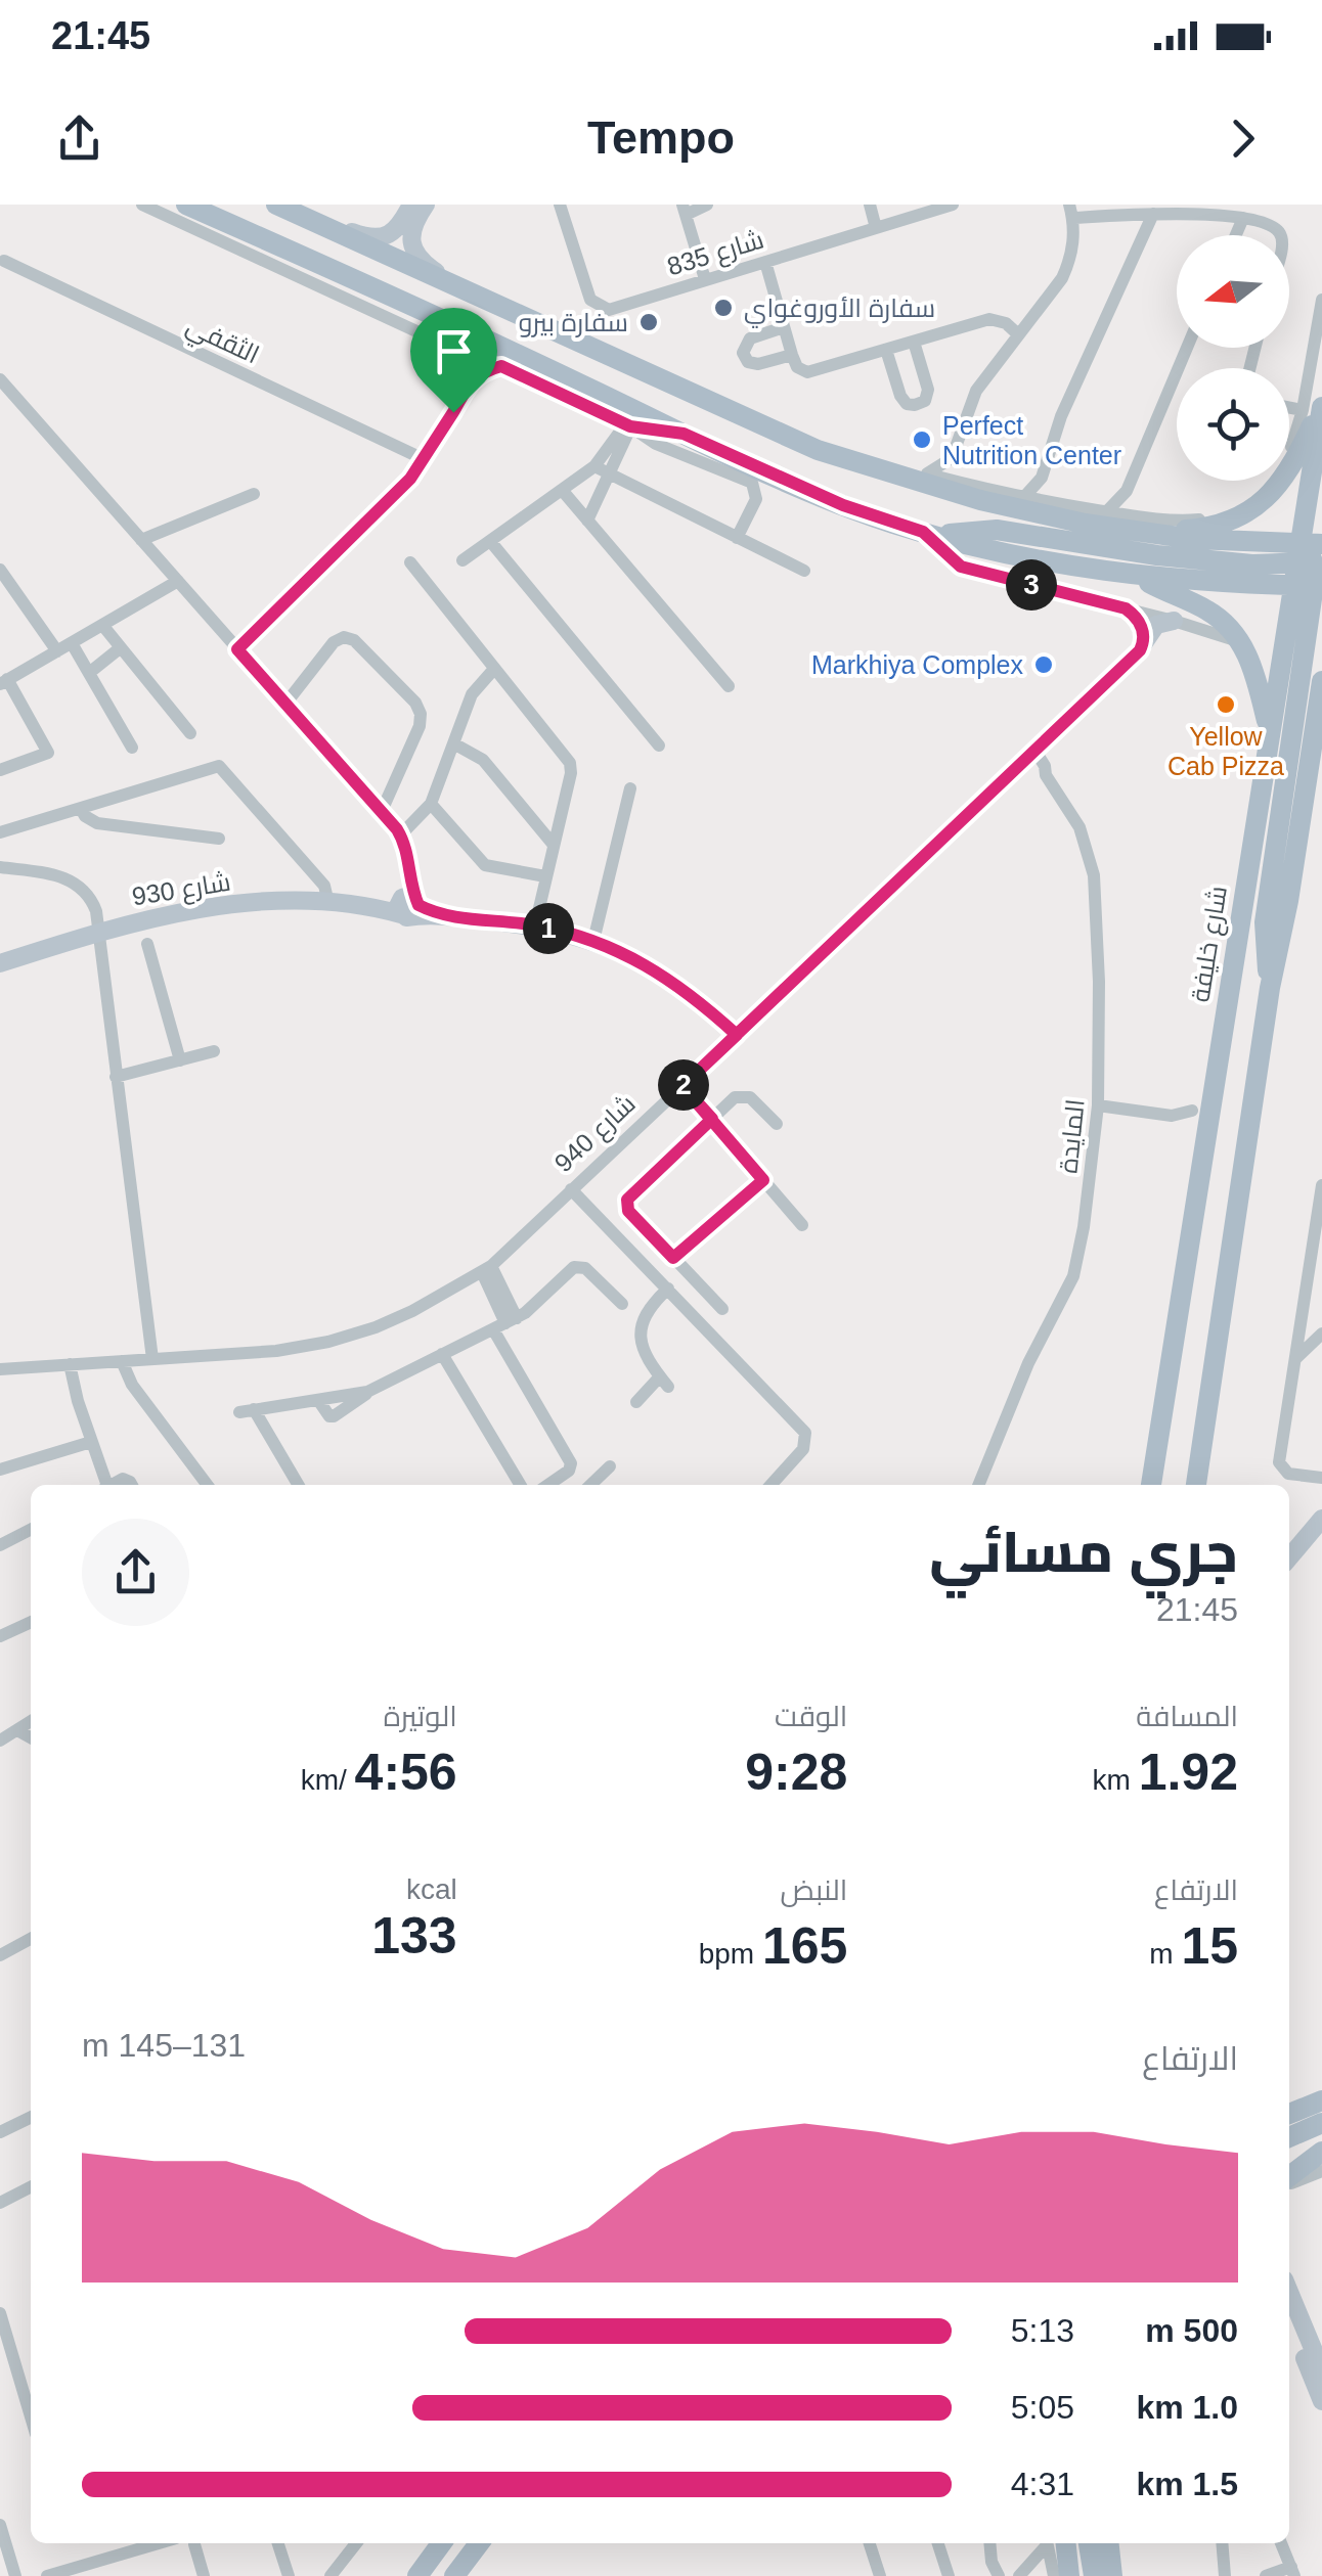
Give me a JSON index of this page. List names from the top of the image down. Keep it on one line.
{"streets":{"main road":["شارع خليفة"],"street":["شارع 835","الثقفي","شارع 930","شارع 940","المايدة"]},"crossings":[["شارع 930","شارع 940"],["شارع 940","المايدة"]],"places":["سفارة الأوروغواي","سفارة بيرو","Perfect Nutrition Center","Markhiya Complex","Yellow Cab Pizza"],"north":"left","page":{"status":"21:45","header":"Tempo","pins":["3","1","2"],"heading":["جري مسائي","21:45"],"stats":[["المسافة","1.92 km"],["الوقت","9:28"],["الوتيرة","4:56 /km"],["الارتفاع","15 m"],["النبض","165 bpm"],["kcal","133"]],"chart":["الارتفاع","131–145 m"],"list":[{"name":"500 m","note":"5:13"},{"name":"1.0 km","note":"5:05"},{"name":"1.5 km","note":"4:31"}]}}
